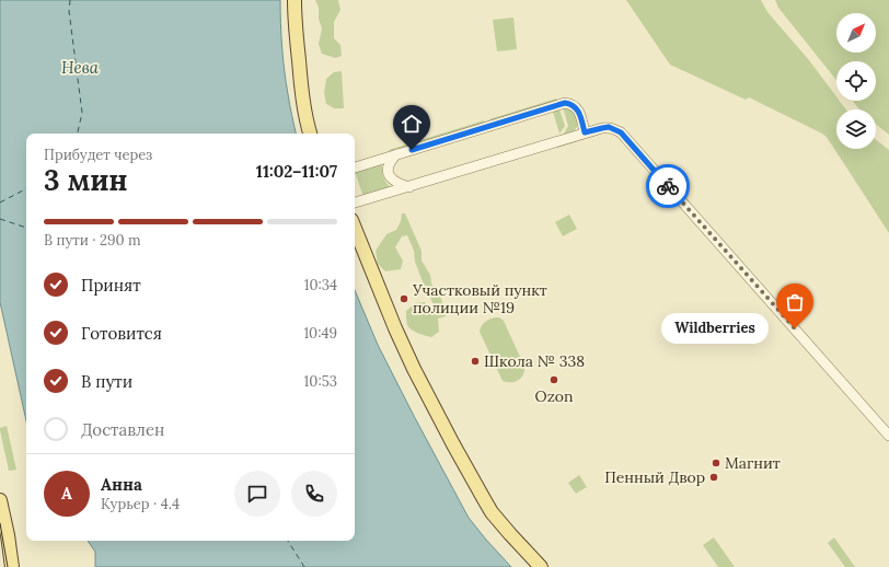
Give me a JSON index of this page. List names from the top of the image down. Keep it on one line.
{"water":["Нева"],"places":["Участковый пункт полиции №19","Wildberries","Школа № 338","Ozon","Магнит","Пенный Двор"],"north":"top right","page":{"heading":["3 мин","Прибудет через","11:02–11:07"],"panel":["Анна","Курьер · 4.4"],"bar":"В пути · 290 m","list":[["Принят","10:34"],["Готовится","10:49"],["В пути","10:53"],"Доставлен"],"bubble":"Wildberries","round":"А"}}
